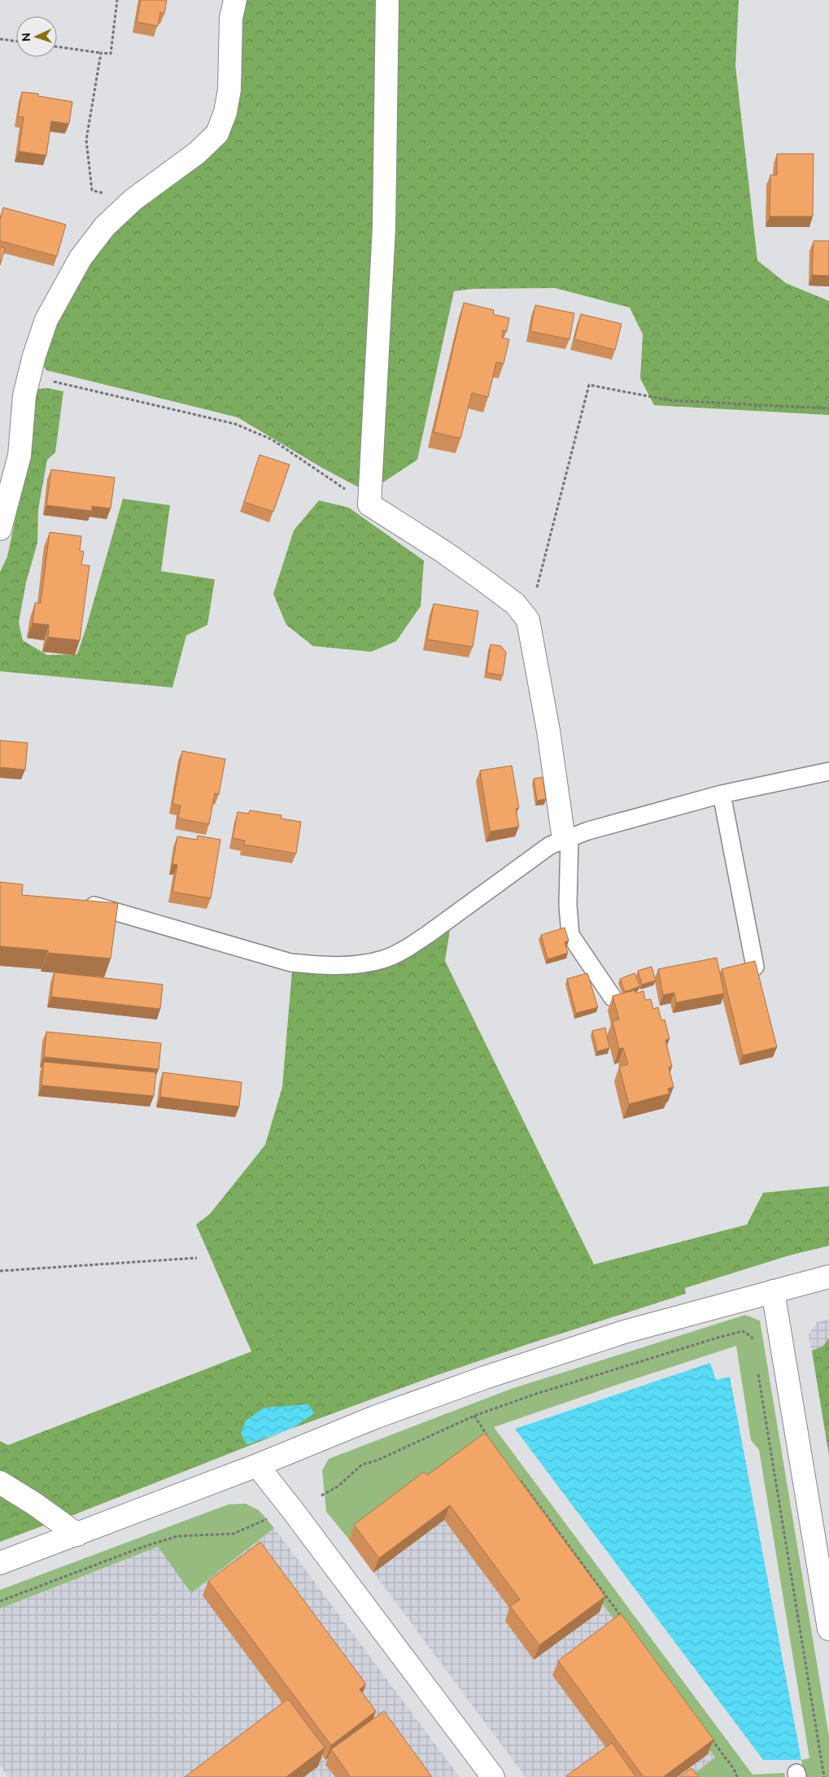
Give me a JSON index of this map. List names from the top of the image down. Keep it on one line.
{"north":"left"}
